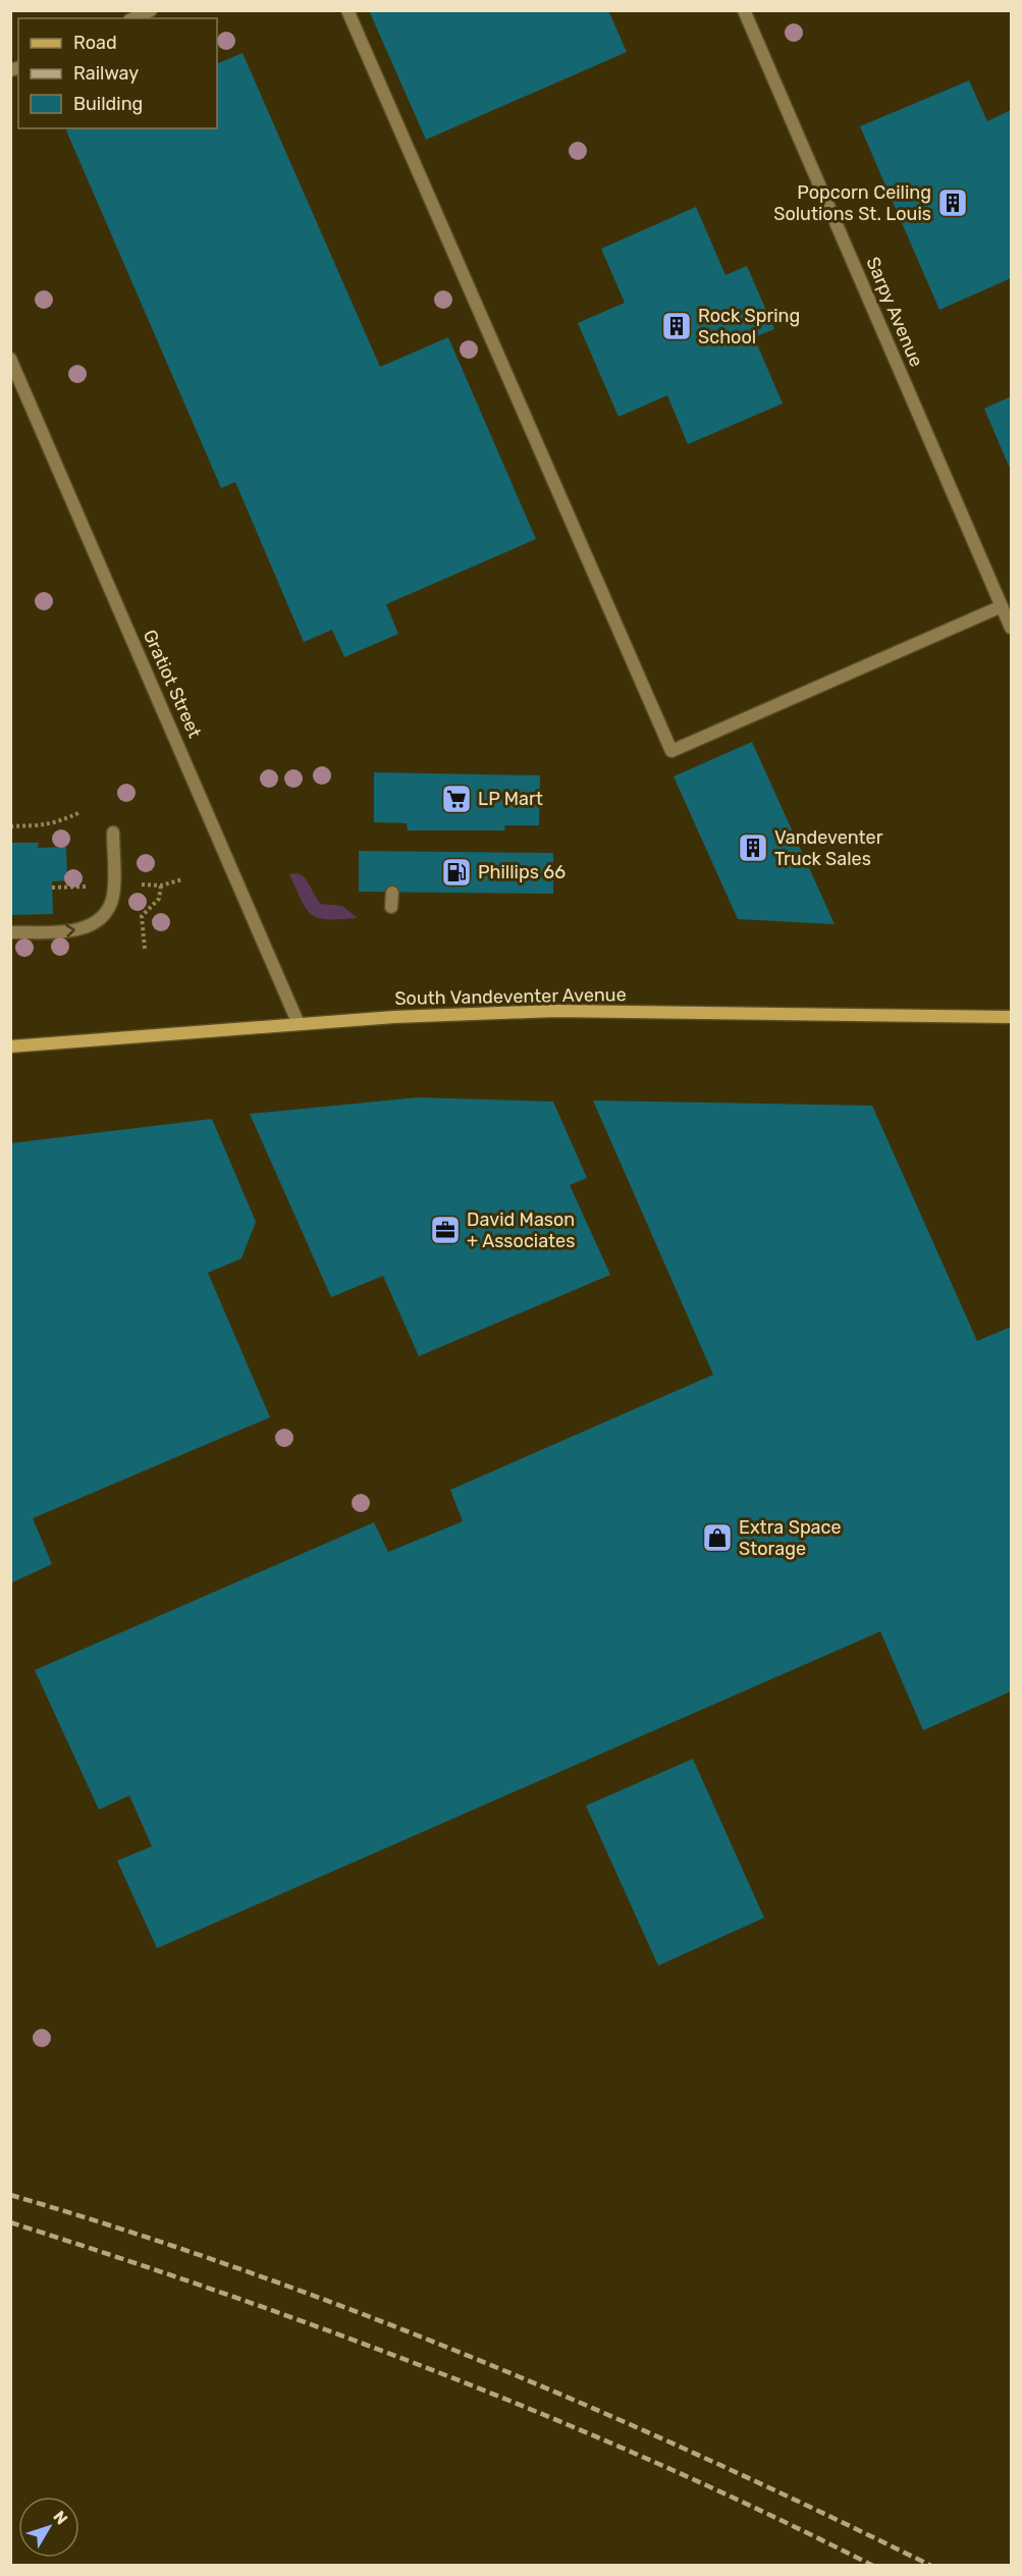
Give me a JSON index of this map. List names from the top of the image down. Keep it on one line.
{"streets":{"main road":["South Vandeventer Avenue"],"street":["Sarpy Avenue","Gratiot Street"]},"crossings":[["Gratiot Street","South Vandeventer Avenue"]],"places":{"building":["Popcorn Ceiling Solutions St. Louis","Rock Spring School","Vandeventer Truck Sales"],"supermarket":["LP Mart"],"fuel station":["Phillips 66"],"office":["David Mason + Associates"],"shop":["Extra Space Storage"]},"legend":["Road","Railway","Building"],"north":"top right"}
